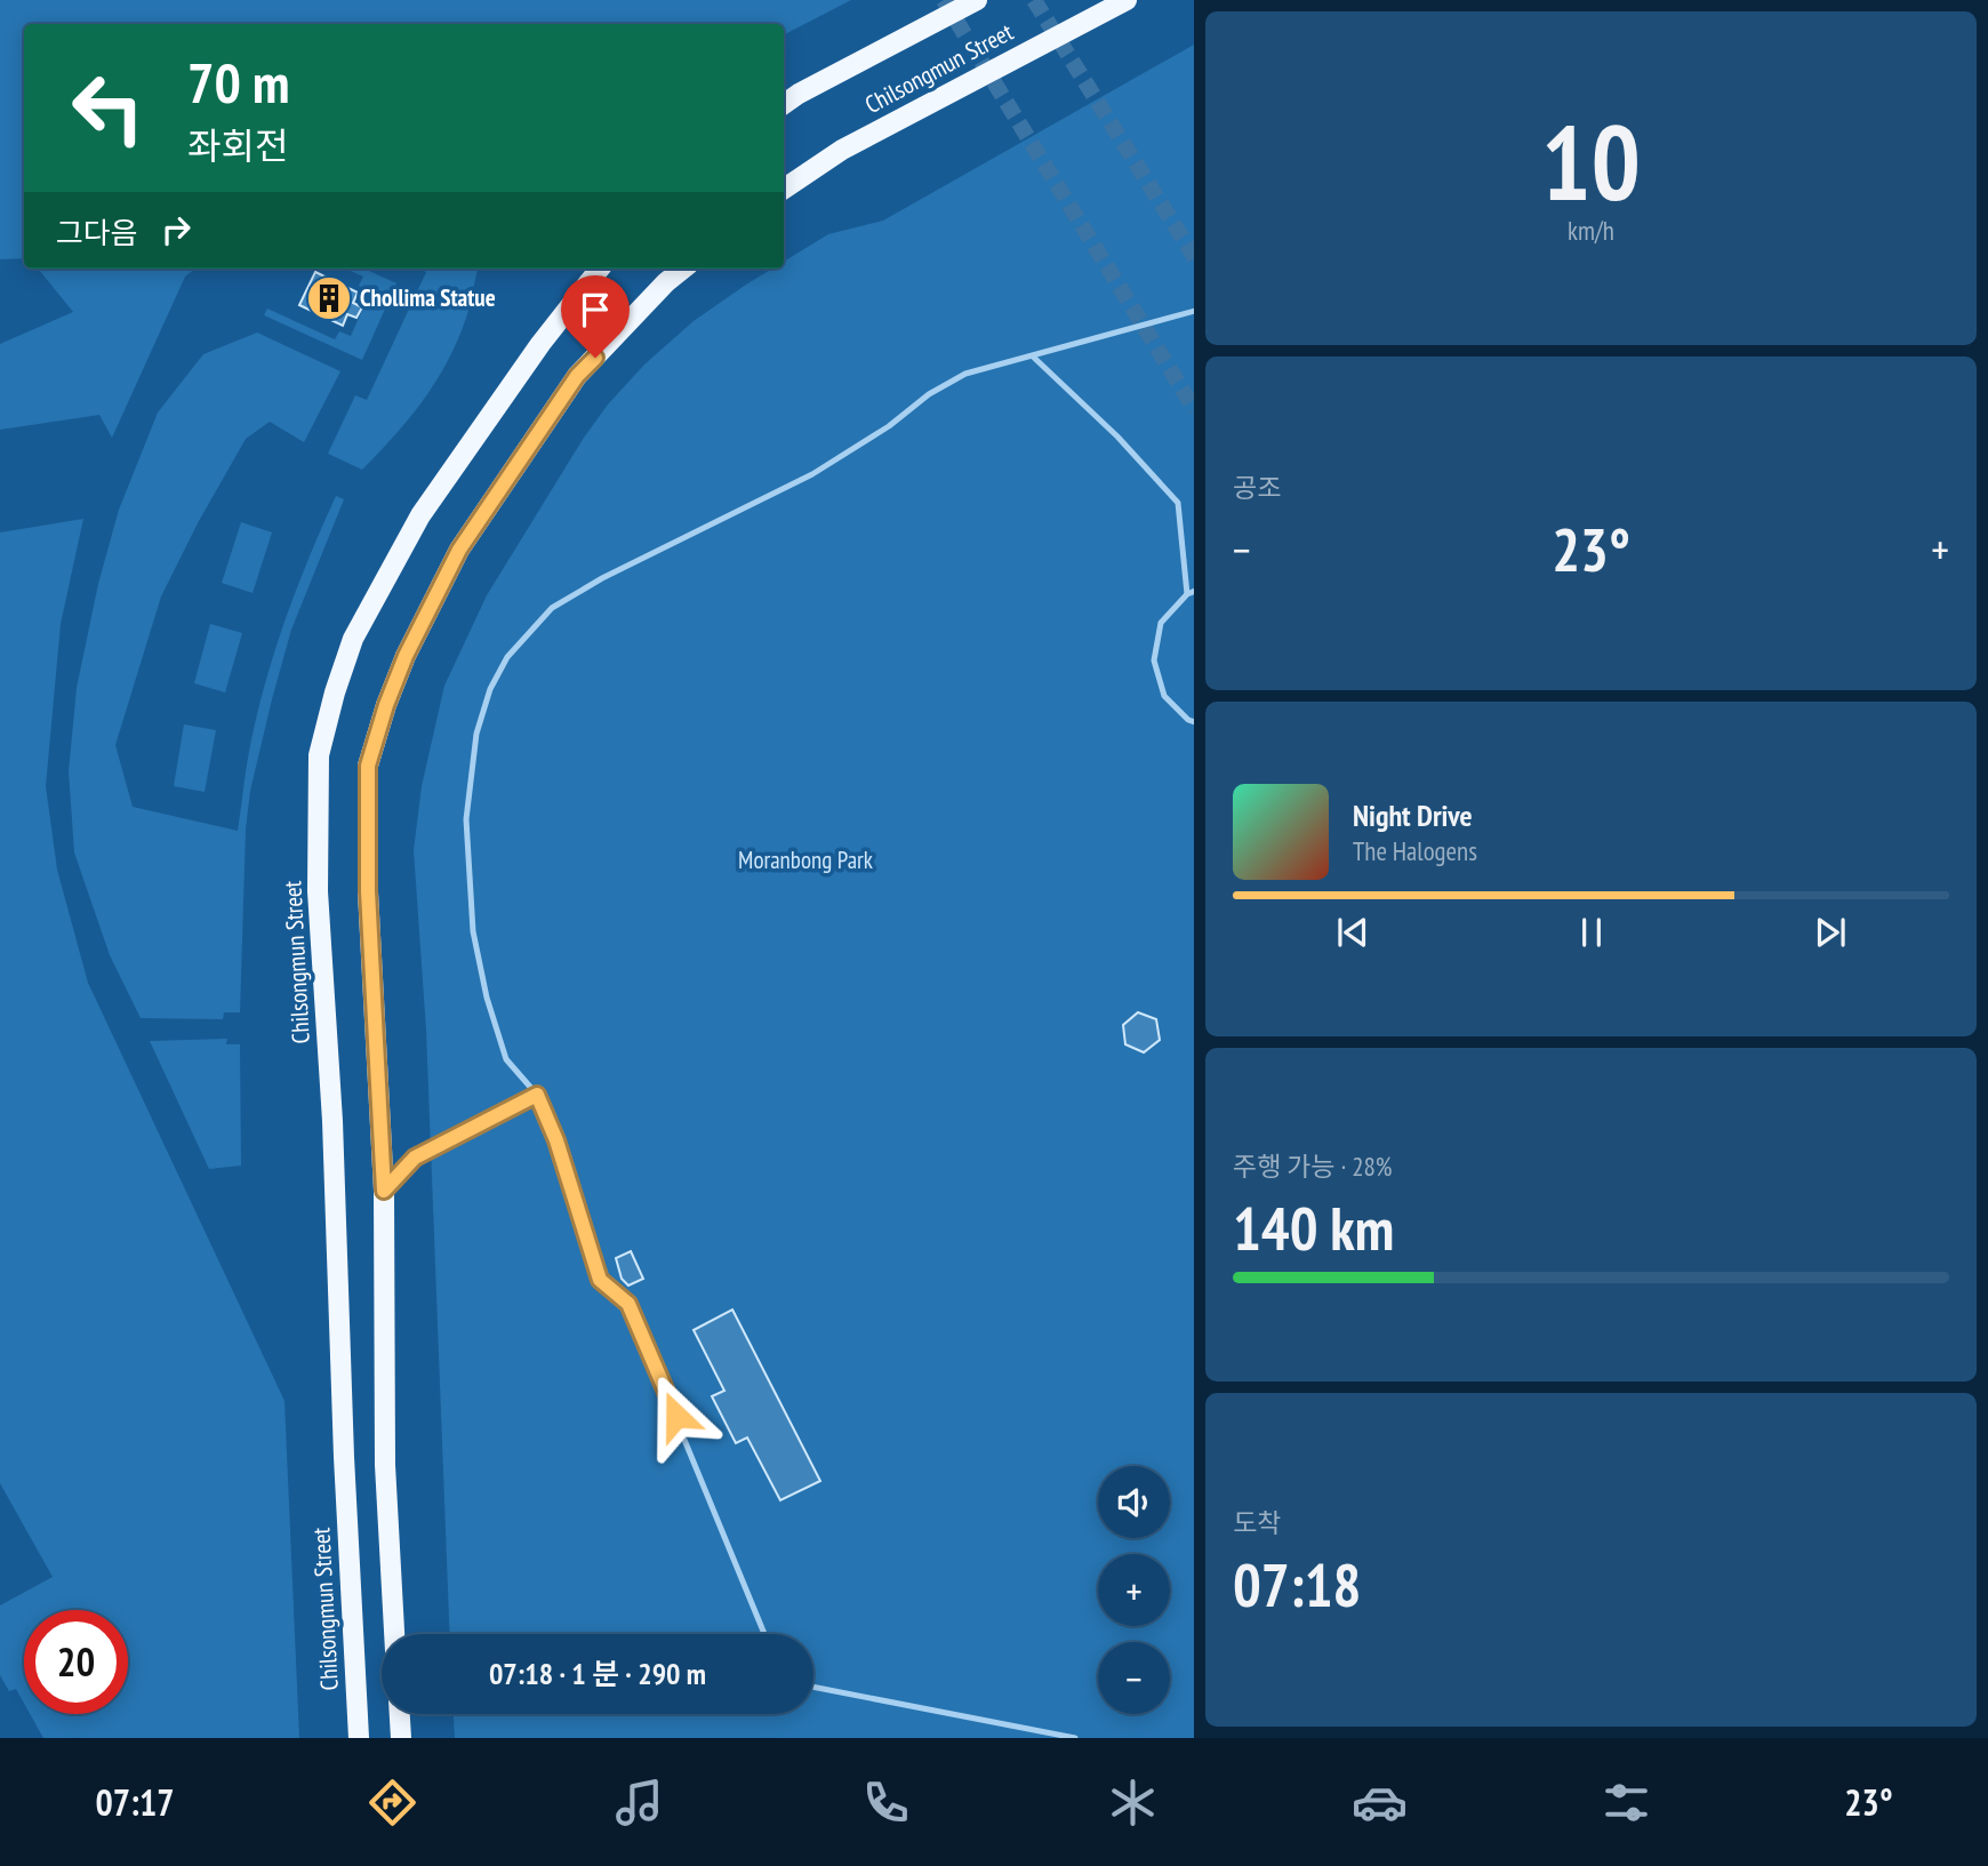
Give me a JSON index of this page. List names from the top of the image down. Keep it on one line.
{"streets":{"main road":["Chilsongmun Street"]},"parks":["Moranbong Park"],"places":{"building":["Chollima Statue"]},"page":{"tile":[["10","km/h"],"공조",["주행 가능 · 28%","140 km"],["도착","07:18"]],"turn":["70 m","좌회전"],"then":"그다음","heat":["−","23°","+"],"song":["Night Drive","The Halogens"],"map_buttons":["+","−"],"limit":"20","trip":"07:18 · 1 분 · 290 m","tabs":["07:17","23°"]}}
